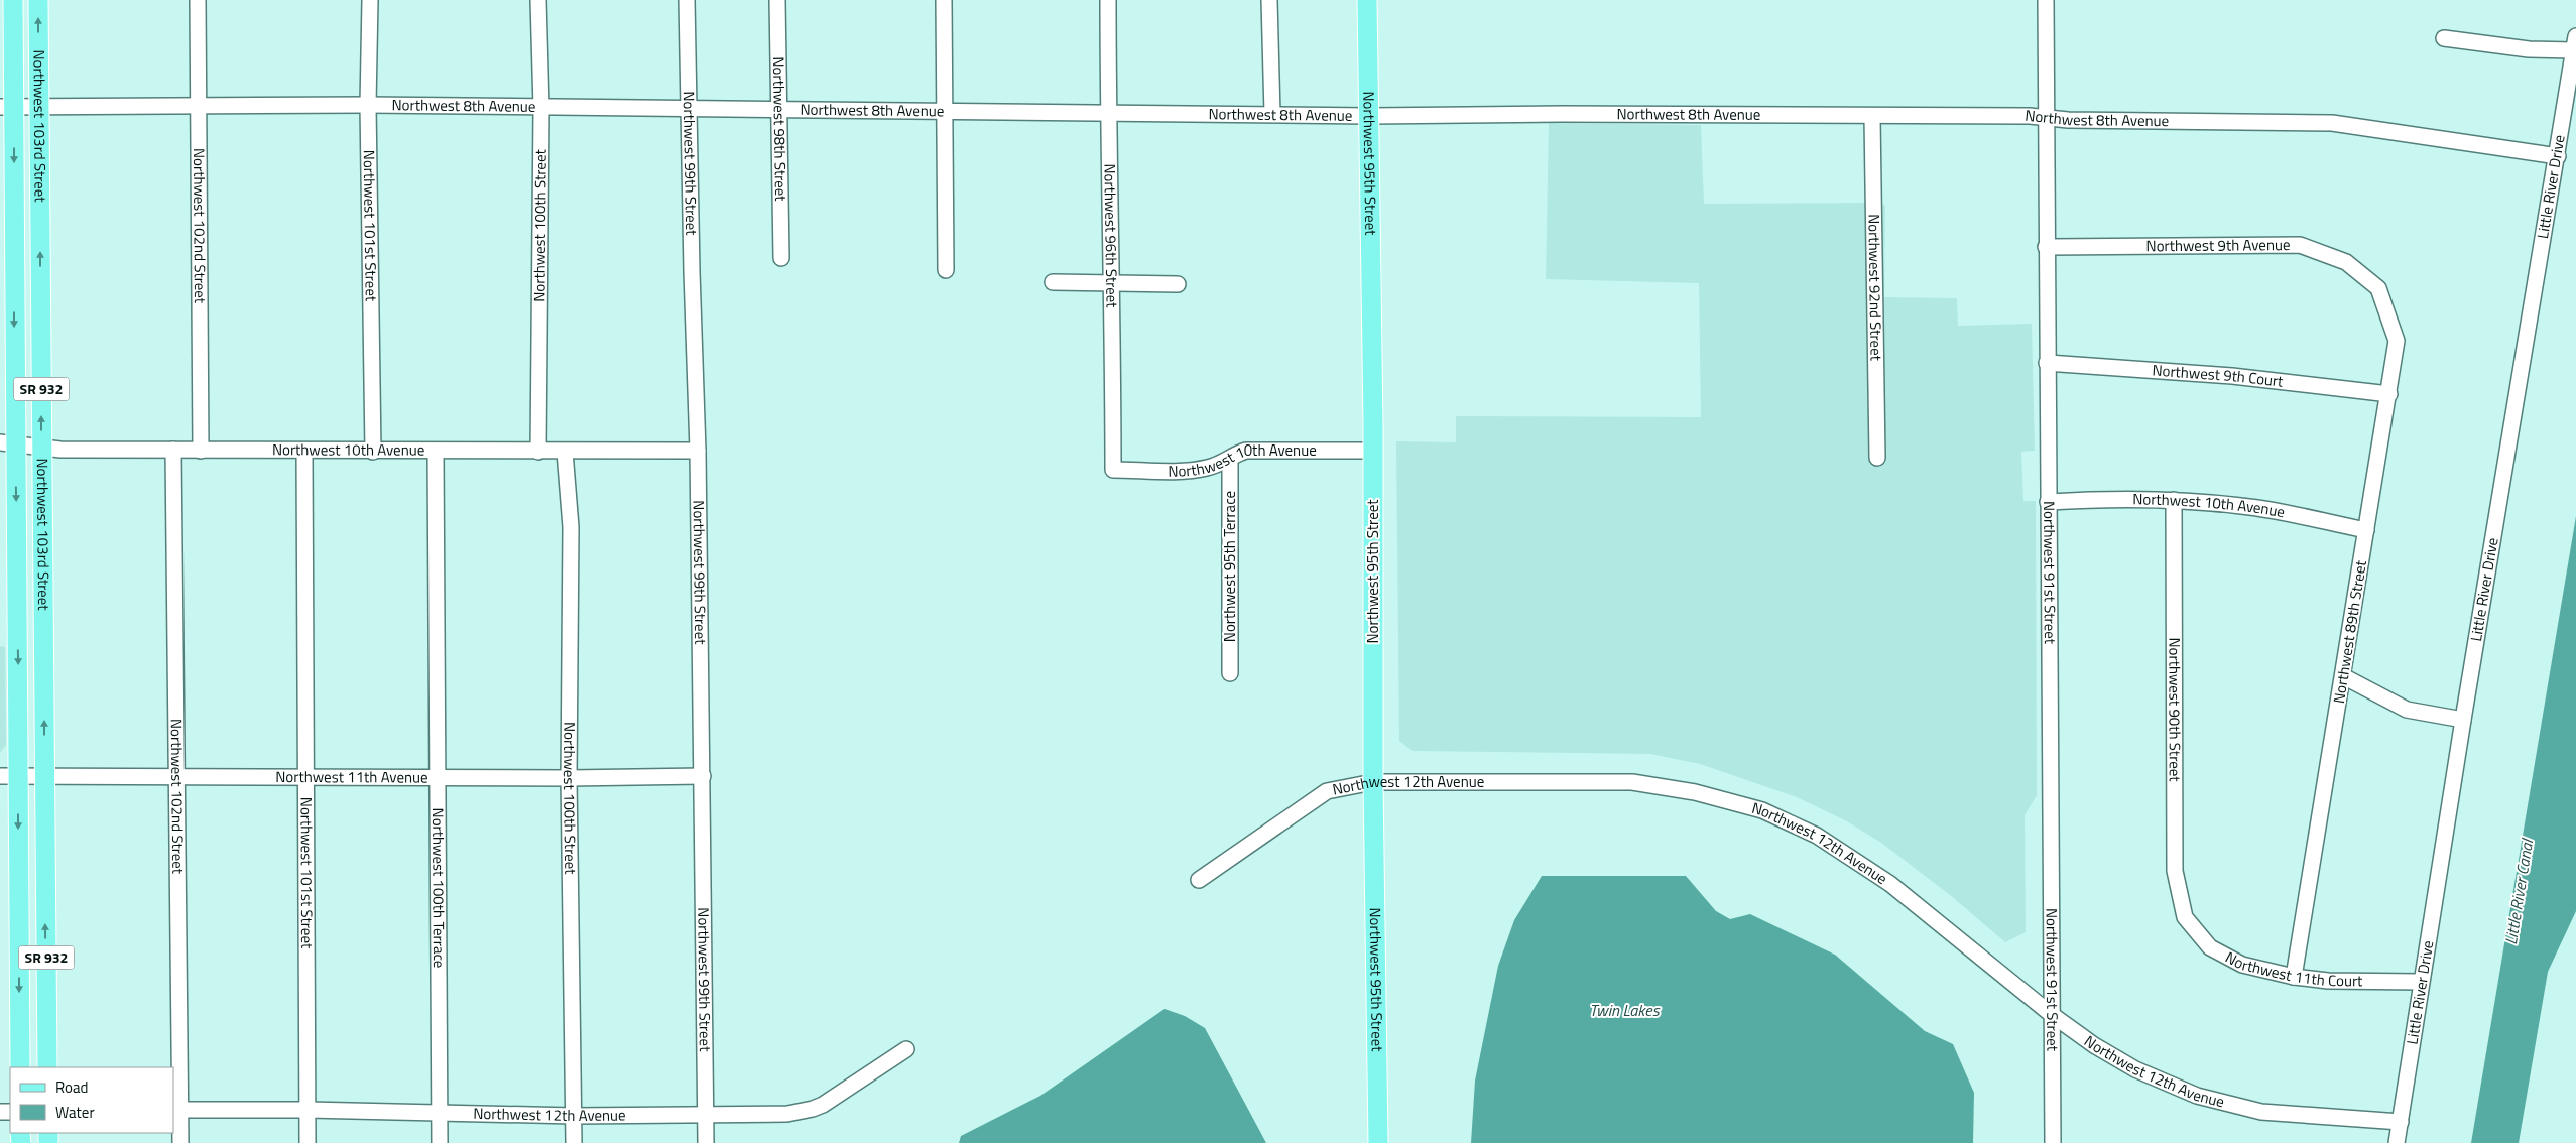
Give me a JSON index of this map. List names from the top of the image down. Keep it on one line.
{"streets":{"main road":["Northwest 103rd Street","Northwest 95th Street","SR 932"],"street":["Northwest 8th Avenue","Northwest 98th Street","Northwest 99th Street","Little River Drive","Northwest 102nd Street","Northwest 101st Street","Northwest 100th Street","Northwest 96th Street","Northwest 9th Avenue","Northwest 92nd Street","Northwest 9th Court","Northwest 10th Avenue","Northwest 95th Terrace","Northwest 91st Street","Northwest 89th Street","Northwest 90th Street","Northwest 11th Avenue","Northwest 12th Avenue","Northwest 100th Terrace","Northwest 11th Court"]},"crossings":[["Northwest 8th Avenue","Northwest 103rd Street"],["Northwest 8th Avenue","Northwest 98th Street"],["Northwest 8th Avenue","Northwest 99th Street"],["Northwest 8th Avenue","Northwest 95th Street"],["Northwest 8th Avenue","Little River Drive"],["Northwest 8th Avenue","Northwest 102nd Street"],["Northwest 8th Avenue","Northwest 101st Street"],["Northwest 8th Avenue","Northwest 100th Street"],["Northwest 8th Avenue","Northwest 96th Street"],["Northwest 8th Avenue","Northwest 92nd Street"],["Northwest 8th Avenue","Northwest 91st Street"],["Northwest 103rd Street","Northwest 10th Avenue"],["Northwest 103rd Street","Northwest 11th Avenue"],["Northwest 99th Street","Northwest 10th Avenue"],["Northwest 99th Street","Northwest 11th Avenue"],["Northwest 99th Street","Northwest 12th Avenue"],["Northwest 95th Street","Northwest 10th Avenue"],["Northwest 95th Street","Northwest 12th Avenue"],["Little River Drive","Northwest 12th Avenue"],["Little River Drive","Northwest 11th Court"],["Northwest 102nd Street","Northwest 10th Avenue"],["Northwest 102nd Street","Northwest 11th Avenue"],["Northwest 102nd Street","Northwest 12th Avenue"],["Northwest 101st Street","Northwest 10th Avenue"],["Northwest 101st Street","Northwest 11th Avenue"],["Northwest 101st Street","Northwest 12th Avenue"],["Northwest 100th Street","Northwest 10th Avenue"],["Northwest 100th Street","Northwest 11th Avenue"],["Northwest 100th Street","Northwest 12th Avenue"],["Northwest 96th Street","Northwest 10th Avenue"],["Northwest 9th Avenue","Northwest 91st Street"],["Northwest 9th Avenue","Northwest 89th Street"],["Northwest 9th Court","Northwest 91st Street"],["Northwest 9th Court","Northwest 89th Street"],["Northwest 10th Avenue","Northwest 95th Terrace"],["Northwest 10th Avenue","Northwest 91st Street"],["Northwest 10th Avenue","Northwest 89th Street"],["Northwest 10th Avenue","Northwest 90th Street"],["Northwest 10th Avenue","Northwest 100th Terrace"],["Northwest 91st Street","Northwest 12th Avenue"],["Northwest 89th Street","Northwest 11th Court"],["Northwest 90th Street","Northwest 11th Court"],["Northwest 11th Avenue","Northwest 100th Terrace"],["Northwest 12th Avenue","Northwest 100th Terrace"]],"water":["Little River Canal","Twin Lakes"],"legend":["Road","Water"]}
